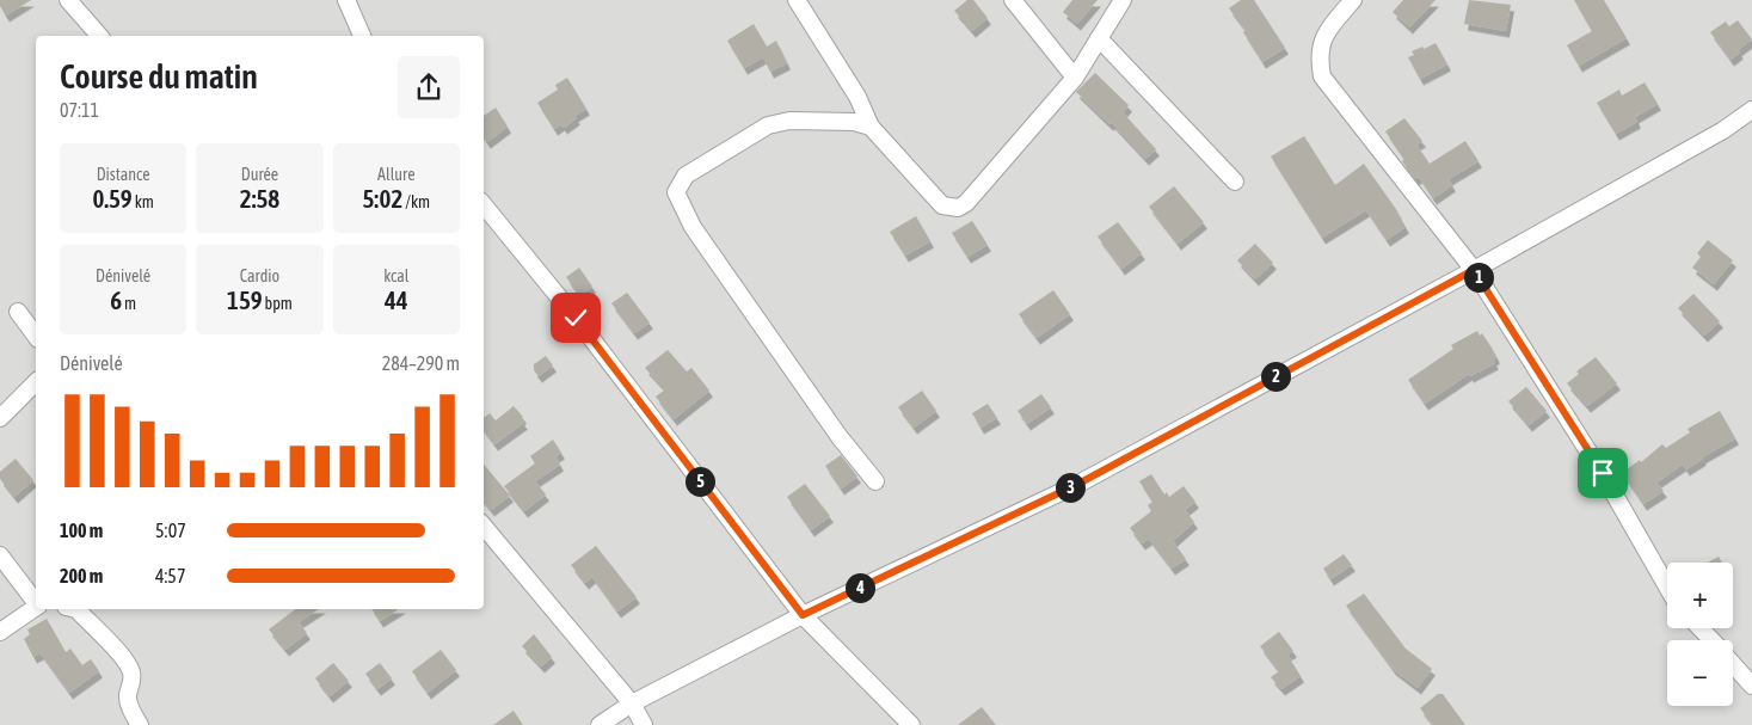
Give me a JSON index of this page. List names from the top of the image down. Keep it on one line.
{"page":{"heading":["Course du matin","07:11"],"stats":[["Distance","0.59 km"],["Durée","2:58"],["Allure","5:02 /km"],["Dénivelé","6 m"],["Cardio","159 bpm"],["kcal","44"]],"pins":["1","2","5","3","4"],"chart":["Dénivelé","284–290 m"],"list":[{"name":"100 m","note":"5:07"},{"name":"200 m","note":"4:57"}],"map_buttons":["+","−"]}}
